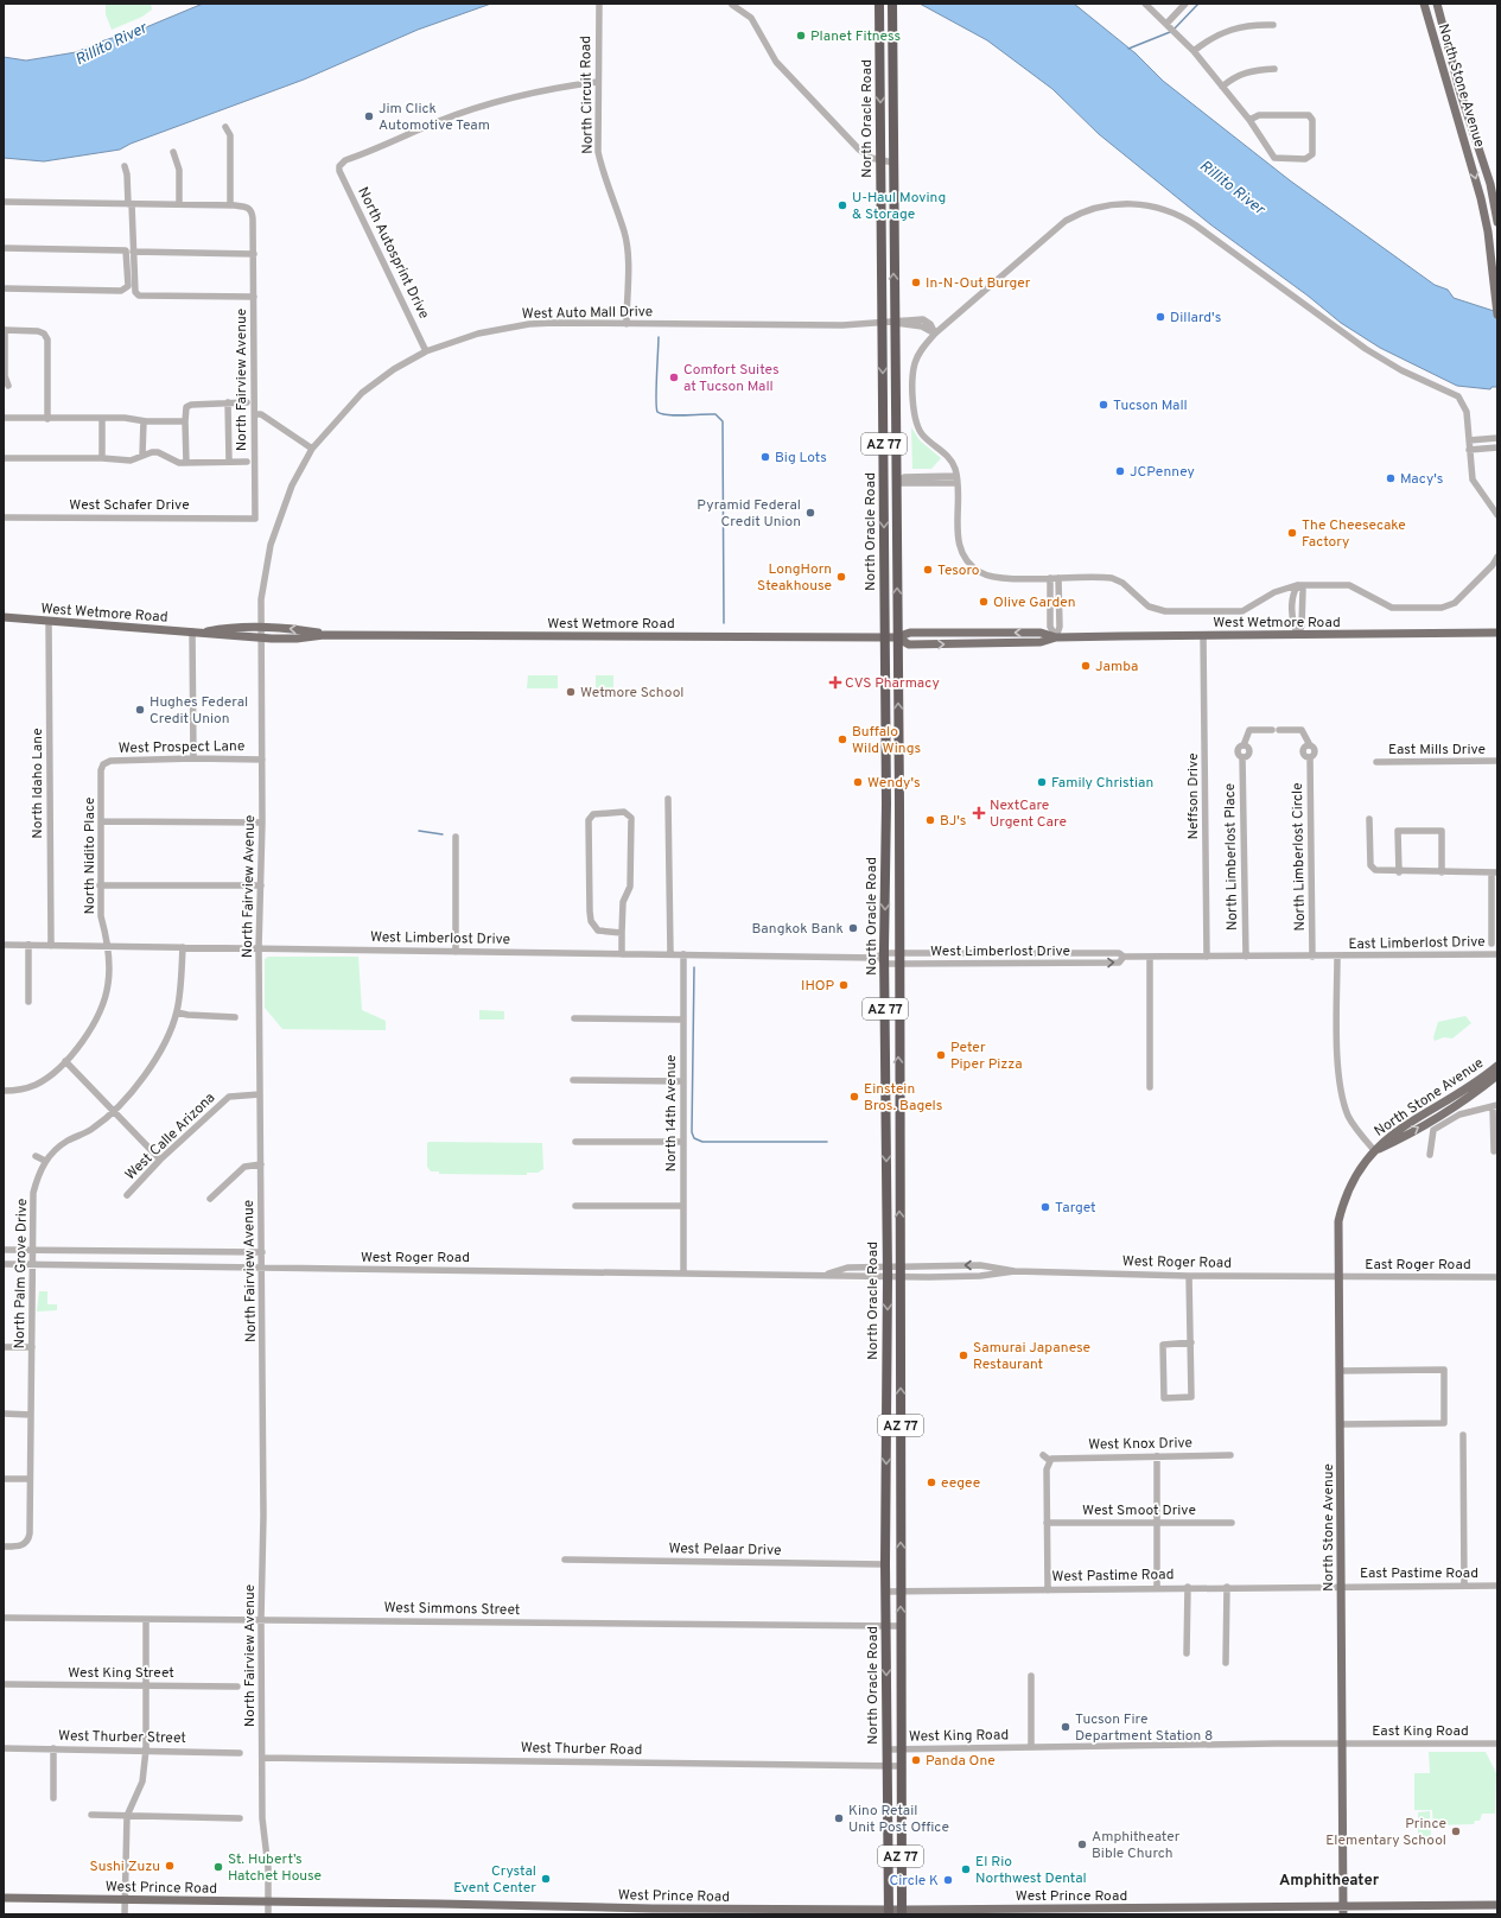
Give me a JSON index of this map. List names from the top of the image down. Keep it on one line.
{"streets":{"highway":["North Oracle Road","AZ 77"],"main road":["North Stone Avenue","West Wetmore Road","West Prince Road"],"street":["North Circuit Road","North Autosprint Drive","West Auto Mall Drive","North Fairview Avenue","West Schafer Drive","West Prospect Lane","East Mills Drive","North Idaho Lane","Neffson Drive","North Nidito Place","North Limberlost Place","North Limberlost Circle","West Limberlost Drive","East Limberlost Drive","North 14th Avenue","West Calle Arizona","West Roger Road","East Roger Road","North Palm Grove Drive","West Knox Drive","West Smoot Drive","West Pelaar Drive","East Pastime Road","West Pastime Road","West Simmons Street","West King Street","East King Road","West King Road","West Thurber Street","West Thurber Road"]},"crossings":[["North Stone Avenue","West Roger Road"],["North Stone Avenue","East Roger Road"],["North Stone Avenue","East Pastime Road"],["North Stone Avenue","West Pastime Road"],["North Stone Avenue","East King Road"],["North Stone Avenue","West King Road"],["North Stone Avenue","West Prince Road"],["North Circuit Road","North Autosprint Drive"],["North Circuit Road","West Auto Mall Drive"],["North Oracle Road","West Auto Mall Drive"],["North Oracle Road","West Wetmore Road"],["North Oracle Road","West Limberlost Drive"],["North Oracle Road","West Roger Road"],["North Oracle Road","West Pelaar Drive"],["North Oracle Road","West Pastime Road"],["North Oracle Road","West Simmons Street"],["North Oracle Road","West King Road"],["North Oracle Road","West Thurber Road"],["North Oracle Road","West Prince Road"],["North Autosprint Drive","West Auto Mall Drive"],["West Auto Mall Drive","North Fairview Avenue"],["West Auto Mall Drive","West Wetmore Road"],["North Fairview Avenue","West Schafer Drive"],["North Fairview Avenue","West Wetmore Road"],["North Fairview Avenue","West Prospect Lane"],["North Fairview Avenue","West Limberlost Drive"],["North Fairview Avenue","West Calle Arizona"],["North Fairview Avenue","West Roger Road"],["North Fairview Avenue","West Simmons Street"],["North Fairview Avenue","West Thurber Road"],["North Fairview Avenue","West Prince Road"],["West Wetmore Road","North Idaho Lane"],["West Wetmore Road","Neffson Drive"],["West Prospect Lane","North Nidito Place"],["North Idaho Lane","West Limberlost Drive"],["Neffson Drive","West Limberlost Drive"],["North Nidito Place","West Limberlost Drive"],["North Limberlost Place","North Limberlost Circle"],["North Limberlost Place","West Limberlost Drive"],["North Limberlost Circle","West Limberlost Drive"],["West Limberlost Drive","East Limberlost Drive"],["West Limberlost Drive","North 14th Avenue"],["West Limberlost Drive","North Palm Grove Drive"],["North 14th Avenue","West Roger Road"],["West Roger Road","East Roger Road"],["West Roger Road","North Palm Grove Drive"],["East Pastime Road","West Pastime Road"],["East King Road","West King Road"]],"districts":["Amphitheater"],"water":["Rillito River"],"places":{"other":["Planet Fitness","Jim Click Automotive Team","U-Haul Moving & Storage","In-N-Out Burger","Dillard's","Comfort Suites at Tucson Mall","Tucson Mall","Big Lots","JCPenney","Macy's","Pyramid Federal Credit Union","The Cheesecake Factory","Tesoro","LongHorn Steakhouse","Olive Garden","Jamba","Wetmore School","Hughes Federal Credit Union","Buffalo Wild Wings","Wendy's","Family Christian","BJ's","Bangkok Bank","IHOP","Peter Piper Pizza","Einstein Bros. Bagels","Target","Samurai Japanese Restaurant","eegee","Tucson Fire Department Station 8","Panda One","Kino Retail Unit Post Office","Prince Elementary School","Amphitheater Bible Church","Sushi Zuzu","St. Hubert’s Hatchet House","El Rio Northwest Dental","Crystal Event Center","Circle K"],"health":["CVS Pharmacy","NextCare Urgent Care"]}}
